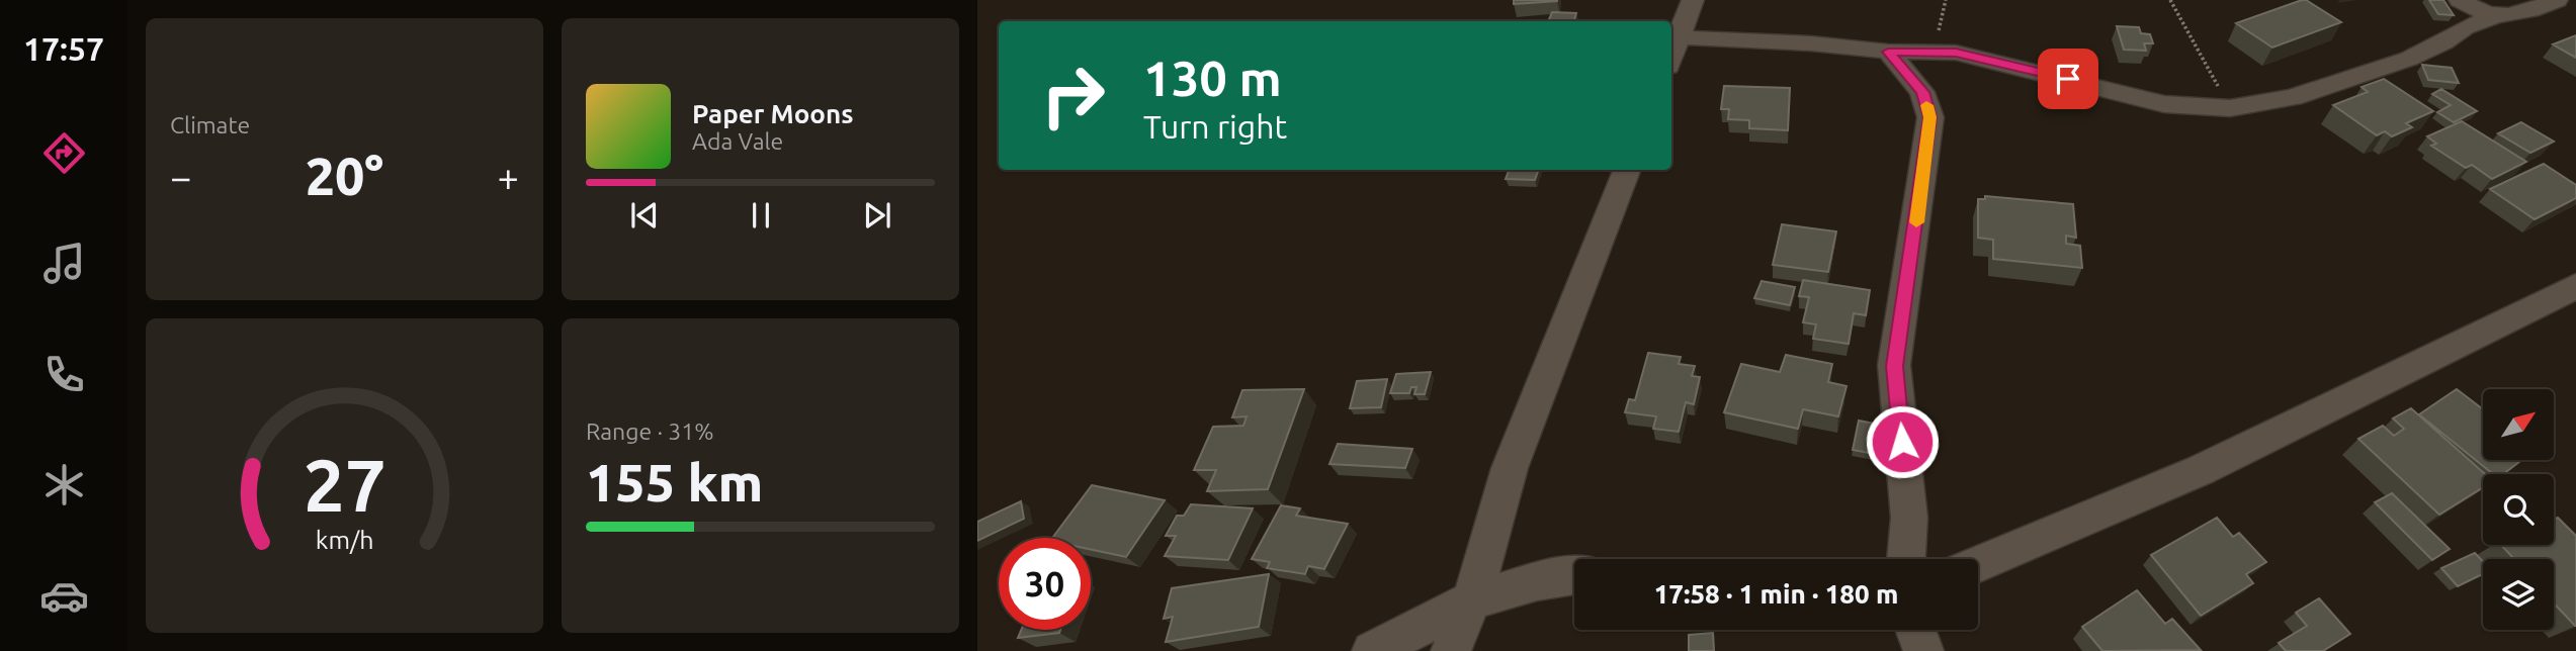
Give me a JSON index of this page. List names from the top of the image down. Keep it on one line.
{"north":"top right","page":{"tabs":"17:57","tile":["Climate",["Range · 31%","155 km"]],"turn":["130 m","Turn right"],"song":["Paper Moons","Ada Vale"],"heat":["−","20°","+"],"limit":"30","trip":"17:58 · 1 min · 180 m","gauge":["27","km/h"]}}
